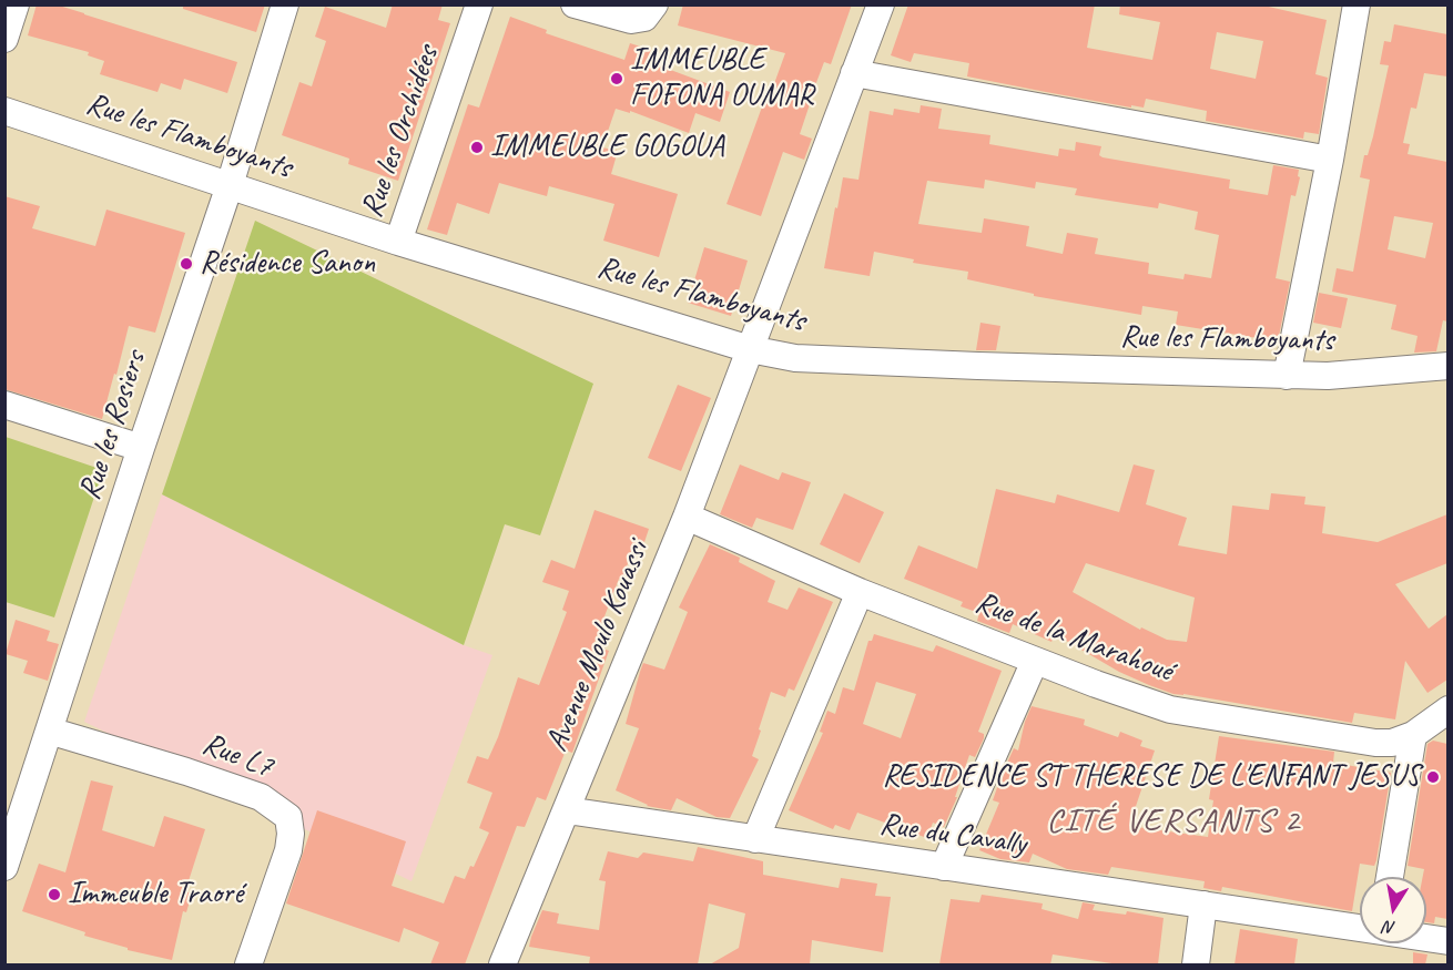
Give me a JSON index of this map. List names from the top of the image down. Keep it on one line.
{"streets":{"street":["Rue les Orchidées","Rue les Flamboyants","Rue les Rosiers","Rue de la Marahoué","Avenue Moulo Kouassi","Rue L7","Rue du Cavally"]},"crossings":[["Rue les Orchidées","Rue les Flamboyants"],["Rue les Flamboyants","Rue les Rosiers"],["Rue les Flamboyants","Avenue Moulo Kouassi"],["Rue les Rosiers","Rue L7"],["Rue de la Marahoué","Avenue Moulo Kouassi"],["Avenue Moulo Kouassi","Rue du Cavally"]],"districts":["CITÉ VERSANTS 2"],"places":["IMMEUBLE FOFONA OUMAR","IMMEUBLE GOGOUA","Résidence Sanon","RESIDENCE ST THERESE DE L'ENFANT JESUS","Immeuble Traoré"],"north":"bottom"}
